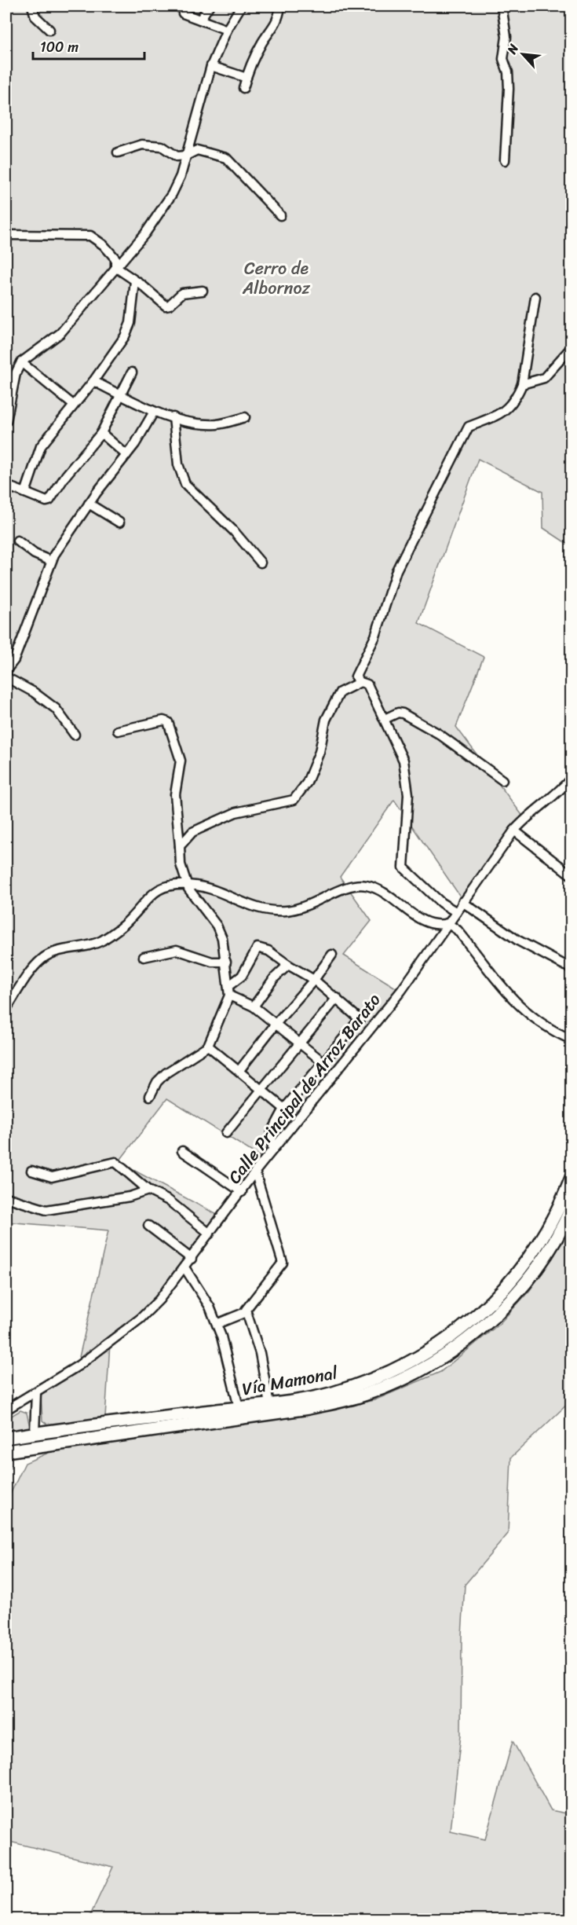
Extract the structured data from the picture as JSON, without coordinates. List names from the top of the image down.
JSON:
{
  "streets": {
    "main road": ["Vía Mamonal"],
    "street": ["Calle Principal de Arroz Barato"]
  },
  "parks": ["Cerro de Albornoz"],
  "scale_bar": "100 m",
  "north": "top left"
}
